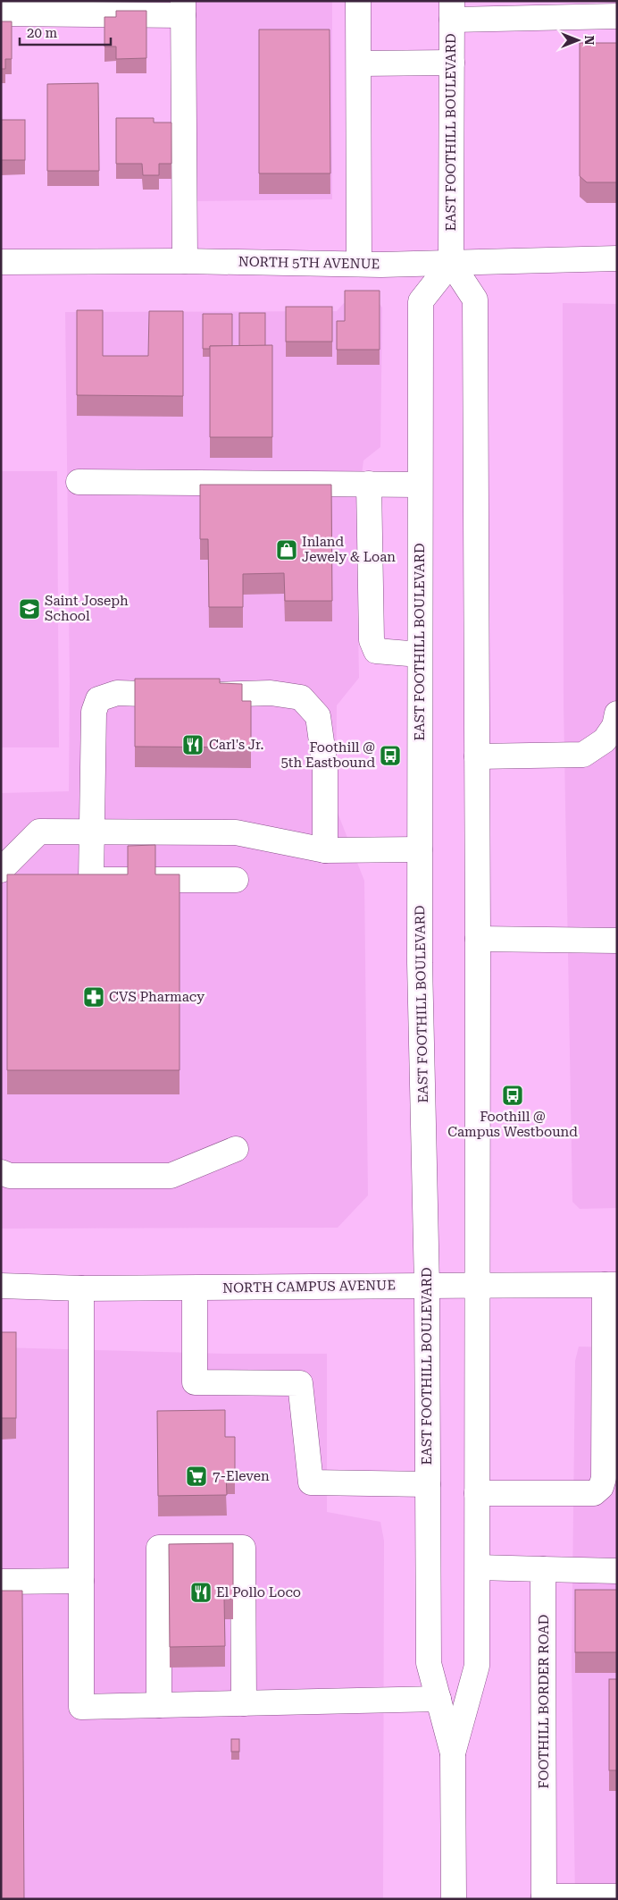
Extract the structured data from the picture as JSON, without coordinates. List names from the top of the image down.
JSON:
{
  "streets": {
    "main road": [
      "EAST FOOTHILL BOULEVARD",
      "NORTH 5TH AVENUE",
      "NORTH CAMPUS AVENUE",
      "FOOTHILL BORDER ROAD"
    ]
  },
  "crossings": [
    ["EAST FOOTHILL BOULEVARD", "NORTH 5TH AVENUE"],
    ["EAST FOOTHILL BOULEVARD", "NORTH CAMPUS AVENUE"]
  ],
  "places": {
    "shop": ["Inland Jewely & Loan"],
    "school or university": ["Saint Joseph School"],
    "restaurant": ["Carl's Jr.", "El Pollo Loco"],
    "bus stop": ["Foothill @ 5th Eastbound", "Foothill @ Campus Westbound"],
    "pharmacy": ["CVS Pharmacy"],
    "supermarket": ["7-Eleven"]
  },
  "scale_bar": "20 m",
  "north": "right"
}
